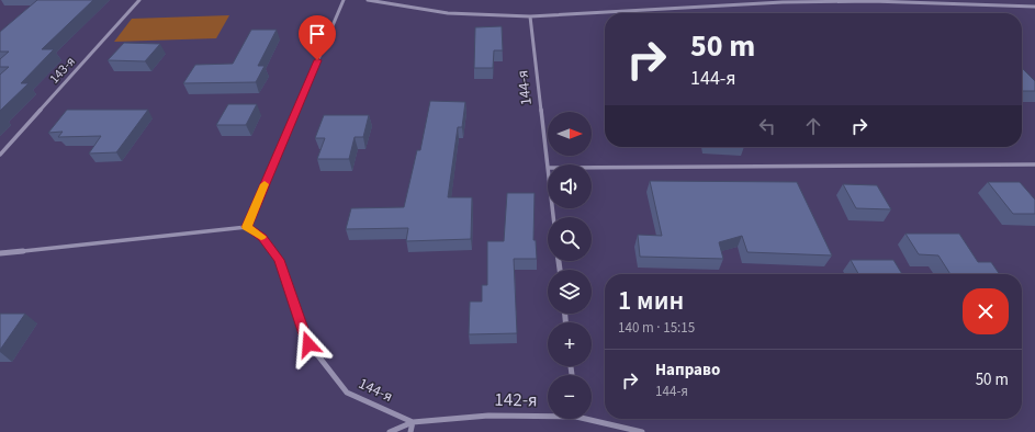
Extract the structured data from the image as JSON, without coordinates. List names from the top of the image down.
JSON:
{
  "streets": {
    "street": ["143-я", "144-я", "142-я"]
  },
  "crossings": [
    ["144-я", "142-я"]
  ],
  "north": "right",
  "page": {
    "turn": ["50 m", "144-я"],
    "map_buttons": ["+", "−"],
    "heading": ["1 мин", "140 m · 15:15"],
    "list": [
      {
        "name": "Направо",
        "note": "144-я",
        "value": "50 m"
      }
    ]
  }
}
